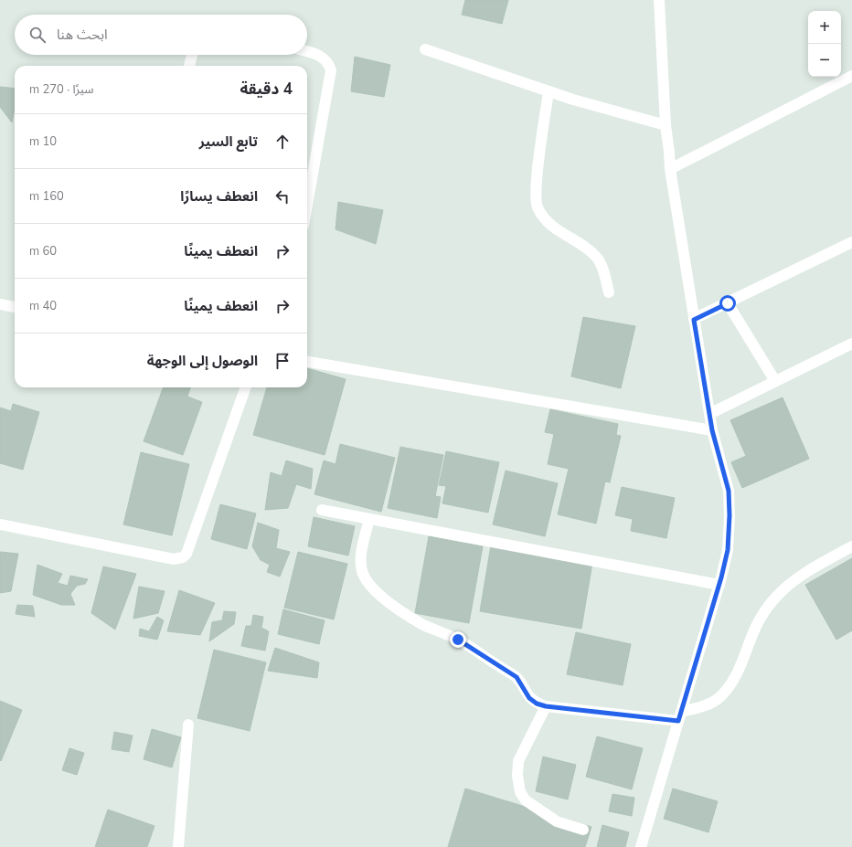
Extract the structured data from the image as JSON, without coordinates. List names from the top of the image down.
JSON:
{
  "page": {
    "map_buttons": ["+", "−"],
    "search": "ابحث هنا",
    "heading": ["4 دقيقة", "سيرًا · 270 m"],
    "list": [
      ["تابع السير", "10 m"],
      ["انعطف يسارًا", "160 m"],
      ["انعطف يمينًا", "60 m"],
      ["انعطف يمينًا", "40 m"],
      "الوصول إلى الوجهة"
    ]
  }
}
